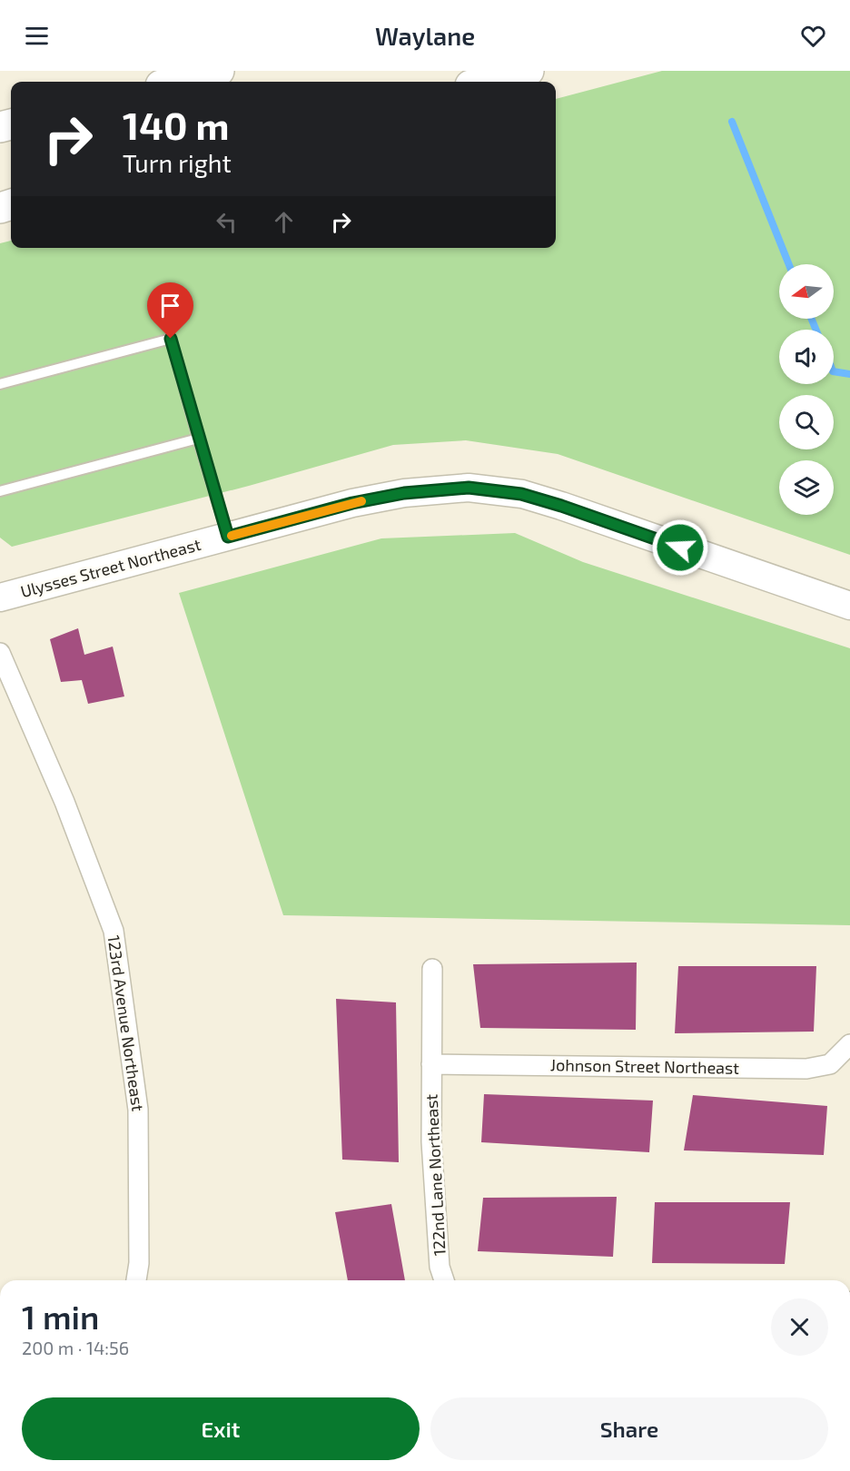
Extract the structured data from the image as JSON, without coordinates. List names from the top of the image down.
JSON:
{
  "streets": {
    "street": [
      "Ulysses Street Northeast",
      "123rd Avenue Northeast",
      "Johnson Street Northeast",
      "122nd Lane Northeast"
    ]
  },
  "crossings": [
    ["Johnson Street Northeast", "122nd Lane Northeast"]
  ],
  "north": "left",
  "page": {
    "header": "Waylane",
    "turn": ["140 m", "Turn right"],
    "heading": ["1 min", "200 m · 14:56"],
    "buttons": ["Exit", "Share"]
  }
}
